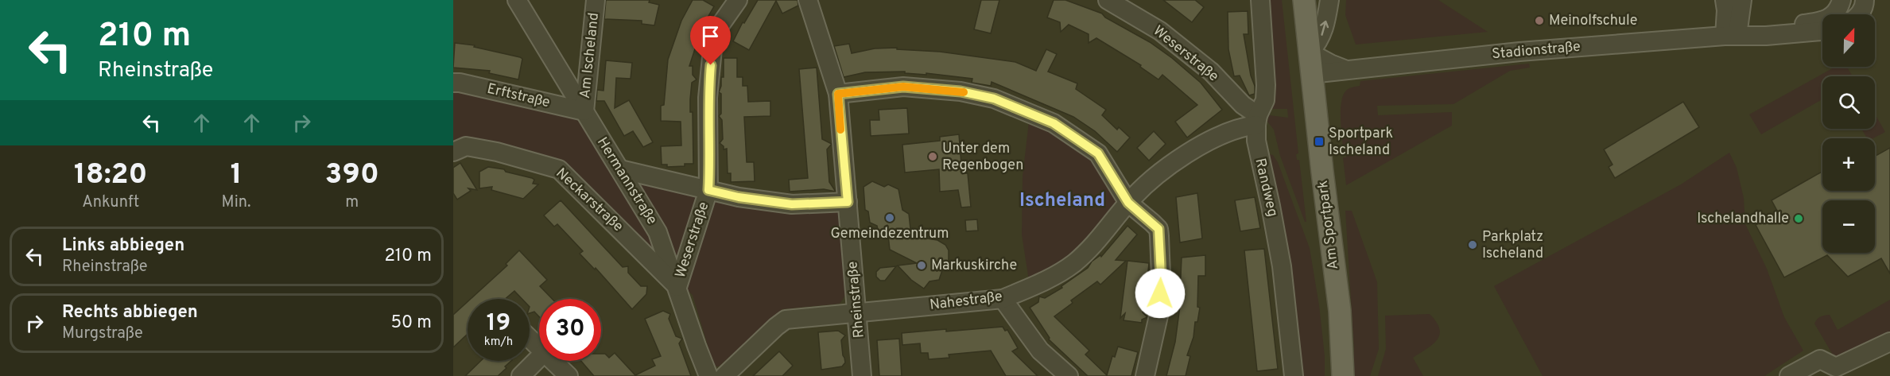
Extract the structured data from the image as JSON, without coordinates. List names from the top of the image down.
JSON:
{
  "streets": {
    "main road": ["Am Sportpark"],
    "street": [
      "Stadionstraße",
      "Weserstraße",
      "Am Ischeland",
      "Erftstraße",
      "Hermannstraße",
      "Randweg",
      "Neckarstraße",
      "Rheinstraße",
      "Nahestraße"
    ]
  },
  "crossings": [
    ["Stadionstraße", "Am Sportpark"],
    ["Weserstraße", "Hermannstraße"],
    ["Weserstraße", "Randweg"],
    ["Weserstraße", "Neckarstraße"],
    ["Weserstraße", "Nahestraße"],
    ["Am Ischeland", "Erftstraße"],
    ["Am Ischeland", "Hermannstraße"],
    ["Erftstraße", "Hermannstraße"],
    ["Hermannstraße", "Neckarstraße"],
    ["Randweg", "Nahestraße"],
    ["Rheinstraße", "Nahestraße"]
  ],
  "districts": ["Ischeland"],
  "places": {
    "other": [
      "Meinolfschule",
      "Unter dem Regenbogen",
      "Gemeindezentrum",
      "Ischelandhalle",
      "Parkplatz Ischeland",
      "Markuskirche"
    ],
    "transit": ["Sportpark Ischeland"]
  },
  "north": "top",
  "page": {
    "turn": ["210 m", "Rheinstraße"],
    "map_buttons": ["+", "−"],
    "eta": [
      "18:20",
      "Ankunft",
      "1",
      "Min.",
      "390",
      "m"
    ],
    "list": [
      {
        "name": "Links abbiegen",
        "note": "Rheinstraße",
        "value": "210 m"
      },
      {
        "name": "Rechts abbiegen",
        "note": "Murgstraße",
        "value": "50 m"
      }
    ],
    "speed": "19 km/h",
    "limit": "30"
  }
}
